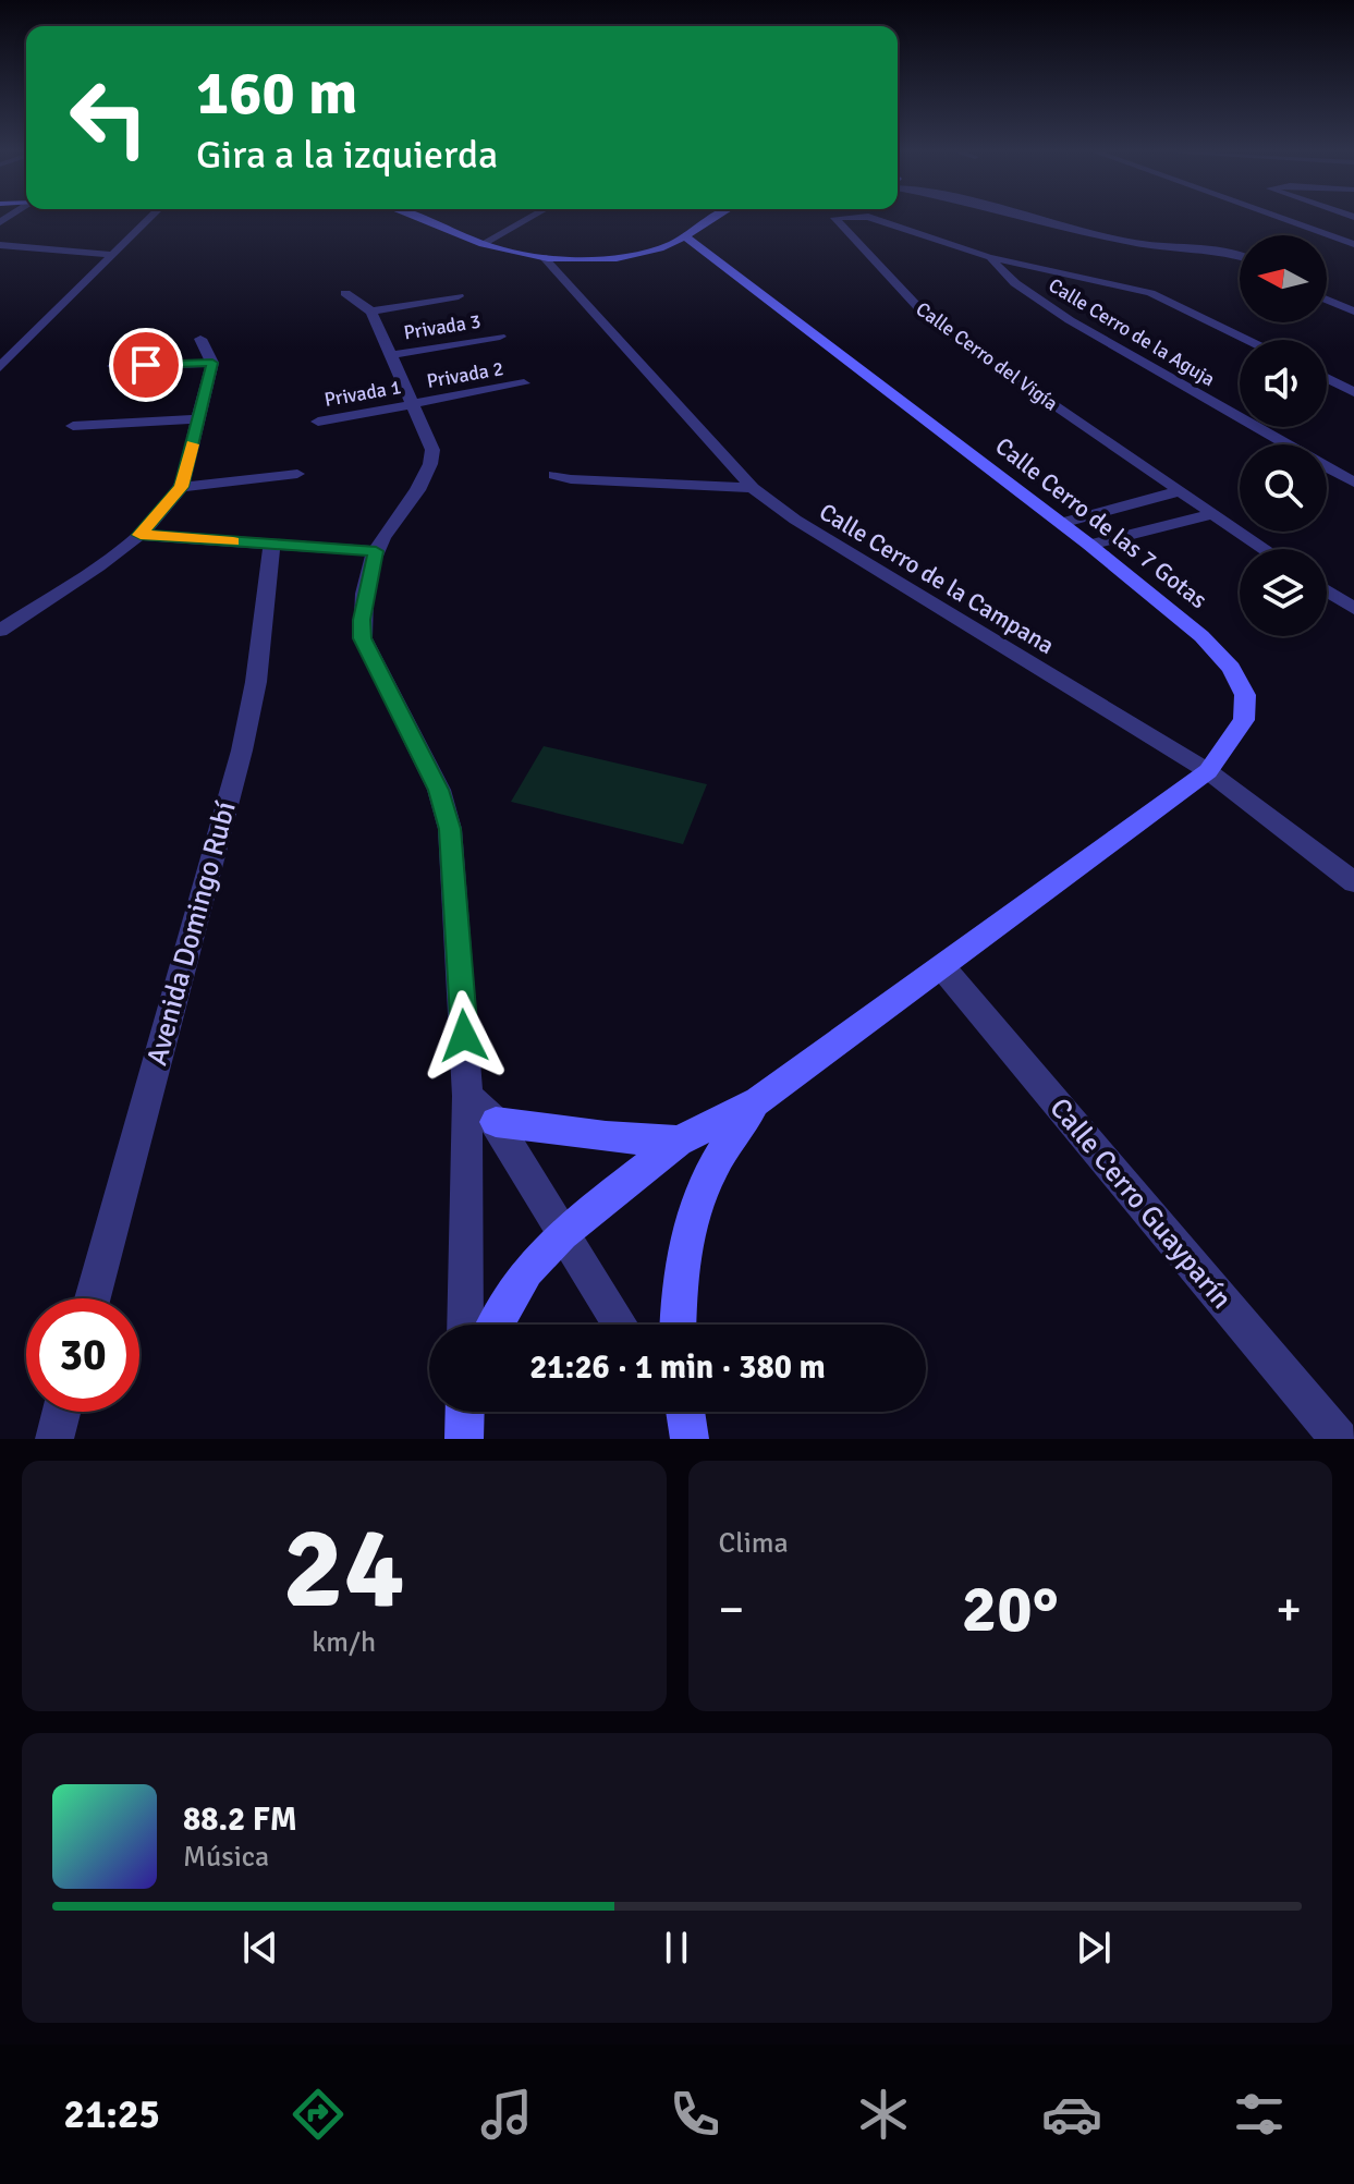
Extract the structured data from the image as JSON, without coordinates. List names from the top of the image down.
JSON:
{
  "streets": {
    "street": [
      "Privada 3",
      "Calle Cerro de la Aguja",
      "Calle Cerro del Vigía",
      "Privada 2",
      "Privada 1",
      "Calle Cerro de las 7 Gotas",
      "Calle Cerro de la Campana",
      "Avenida Domingo Rubí",
      "Calle Cerro Guayparín"
    ]
  },
  "crossings": [
    ["Privada 2", "Privada 1"],
    ["Calle Cerro de las 7 Gotas", "Calle Cerro de la Campana"],
    ["Calle Cerro de las 7 Gotas", "Calle Cerro Guayparín"]
  ],
  "north": "left",
  "page": {
    "turn": ["160 m", "Gira a la izquierda"],
    "limit": "30",
    "trip": "21:26 · 1 min · 380 m",
    "tile": [
      ["24", "km/h"],
      "Clima"
    ],
    "heat": ["−", "20°", "+"],
    "song": ["88.2 FM", "Música"],
    "tabs": "21:25"
  }
}
